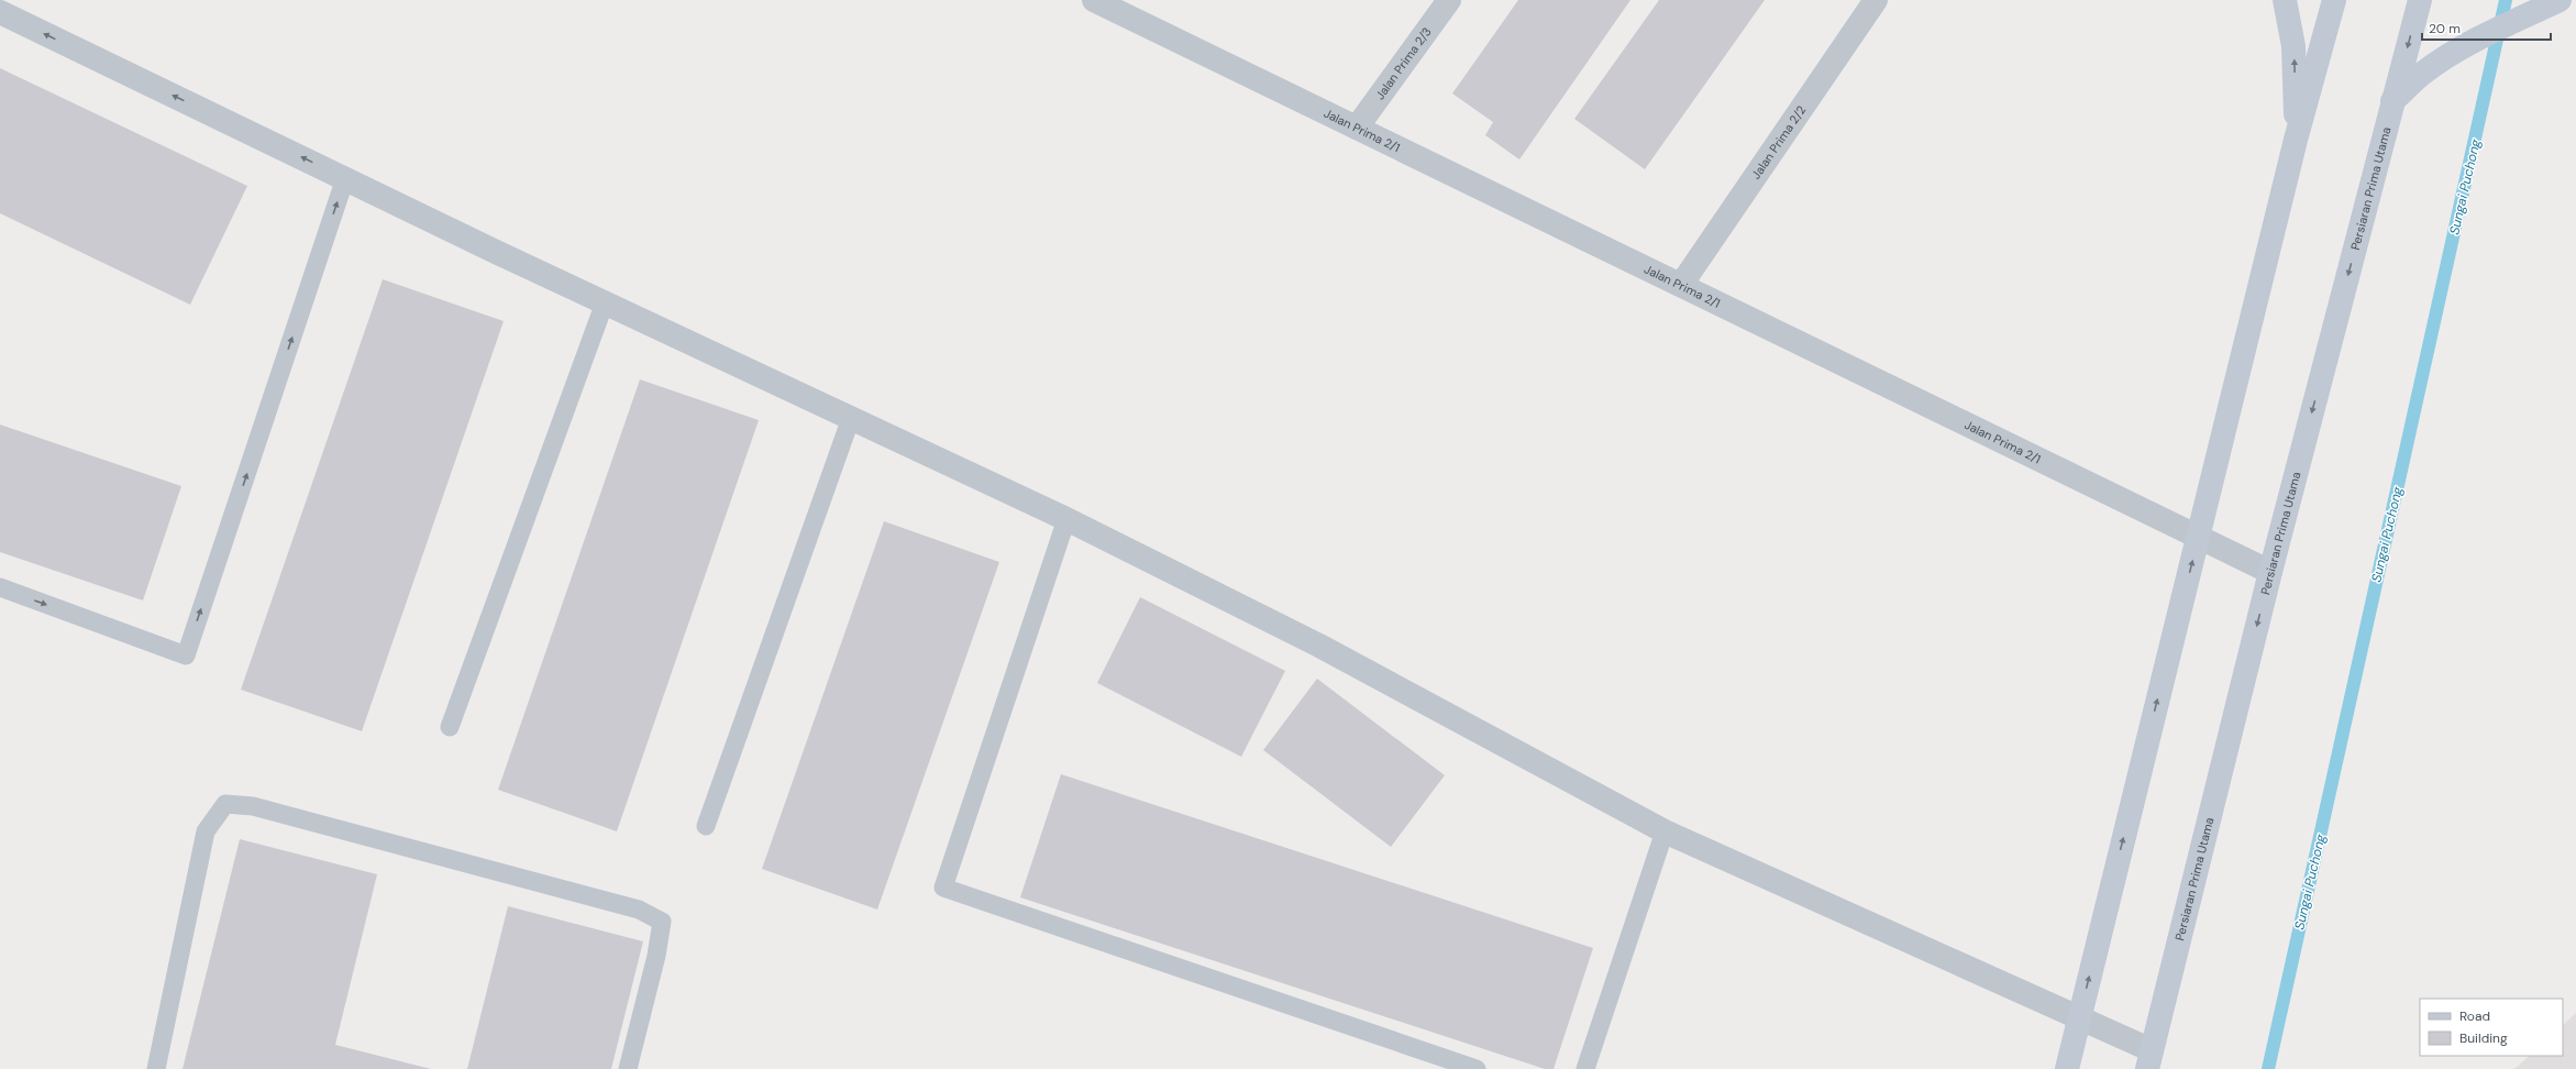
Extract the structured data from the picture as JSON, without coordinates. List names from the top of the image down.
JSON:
{
  "streets": {
    "main road": ["Persiaran Prima Utama"],
    "street": ["Jalan Prima 2/3", "Jalan Prima 2/1", "Jalan Prima 2/2"]
  },
  "crossings": [
    ["Jalan Prima 2/3", "Jalan Prima 2/1"],
    ["Jalan Prima 2/1", "Jalan Prima 2/2"],
    ["Jalan Prima 2/1", "Persiaran Prima Utama"]
  ],
  "water": ["Sungai Puchong"],
  "legend": ["Road", "Building"],
  "scale_bar": "20 m"
}
